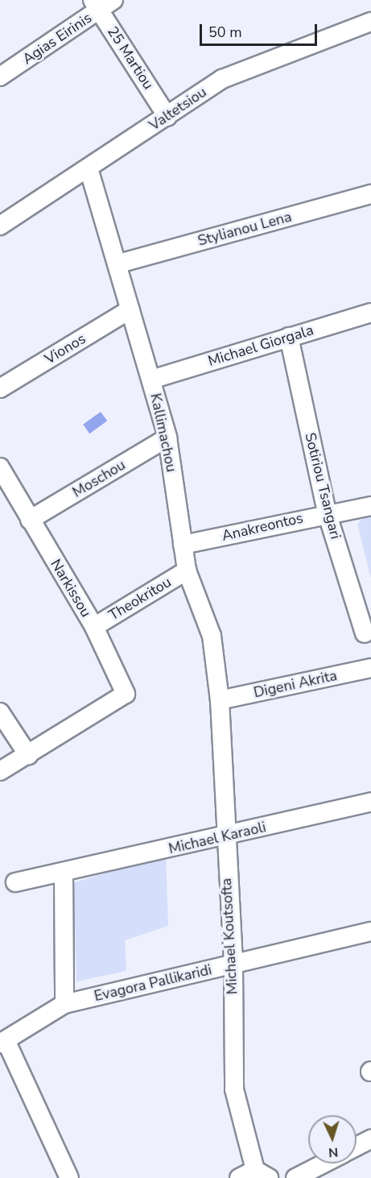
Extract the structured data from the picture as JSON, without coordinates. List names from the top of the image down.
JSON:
{
  "streets": {
    "street": [
      "Agias Eirinis",
      "25 Martiou",
      "Valtetsiou",
      "Stylianou Lena",
      "Michael Giorgala",
      "Vionos",
      "Kallimachou",
      "Moschou",
      "Sotiriou Tsangari",
      "Anakreontos",
      "Narkissou",
      "Theokritou",
      "Digeni Akrita",
      "Michael Karaoli",
      "Michael Koutsofta",
      "Evagora Pallikaridi"
    ]
  },
  "crossings": [
    ["Agias Eirinis", "25 Martiou"],
    ["25 Martiou", "Valtetsiou"],
    ["Valtetsiou", "Kallimachou"],
    ["Stylianou Lena", "Kallimachou"],
    ["Michael Giorgala", "Kallimachou"],
    ["Michael Giorgala", "Sotiriou Tsangari"],
    ["Vionos", "Kallimachou"],
    ["Kallimachou", "Moschou"],
    ["Kallimachou", "Anakreontos"],
    ["Kallimachou", "Theokritou"],
    ["Kallimachou", "Digeni Akrita"],
    ["Kallimachou", "Michael Koutsofta"],
    ["Moschou", "Narkissou"],
    ["Sotiriou Tsangari", "Anakreontos"],
    ["Narkissou", "Theokritou"],
    ["Digeni Akrita", "Michael Koutsofta"],
    ["Michael Karaoli", "Michael Koutsofta"],
    ["Michael Koutsofta", "Evagora Pallikaridi"]
  ],
  "scale_bar": "50 m",
  "north": "bottom"
}
